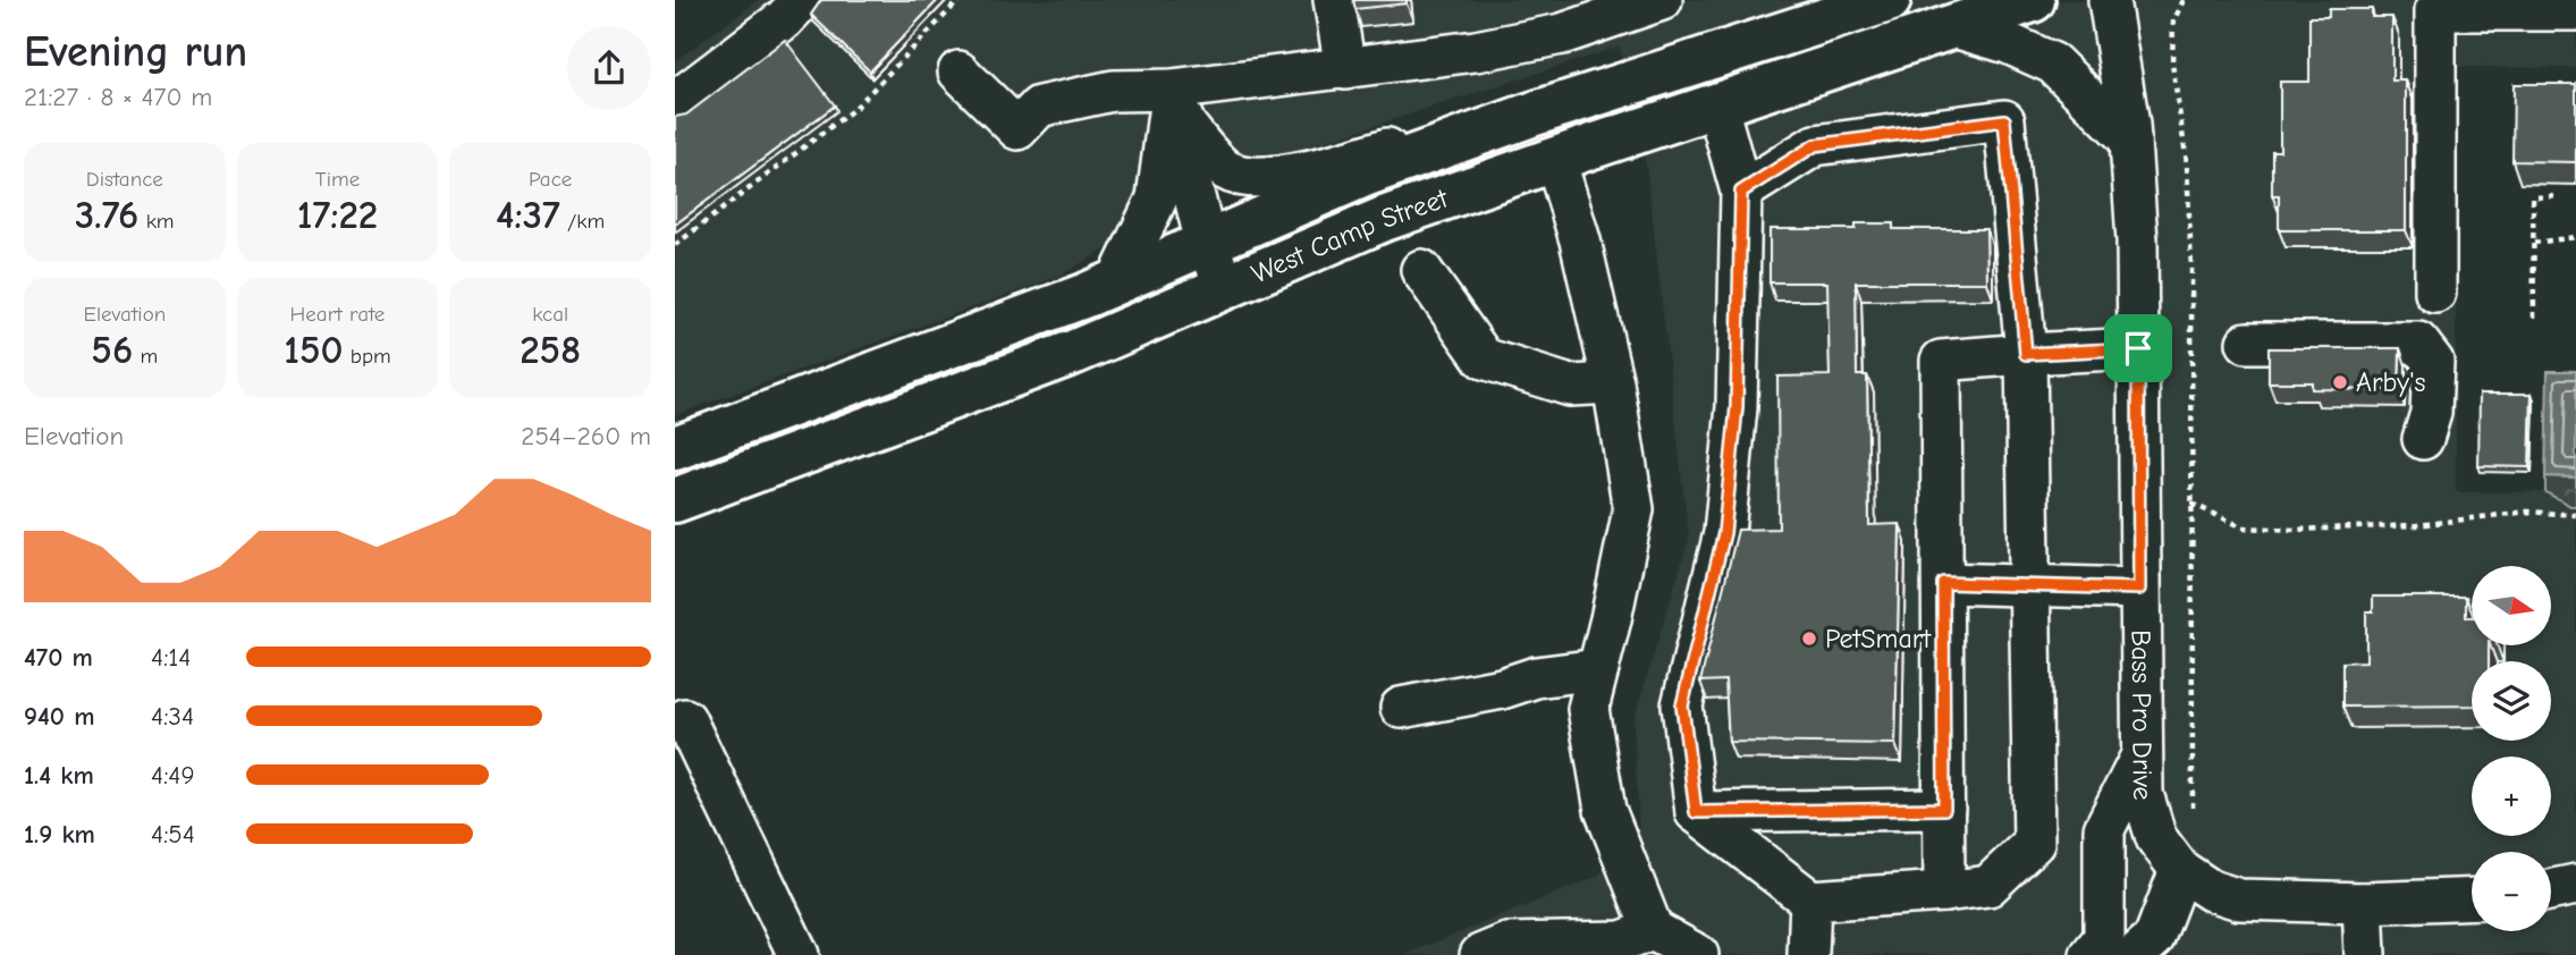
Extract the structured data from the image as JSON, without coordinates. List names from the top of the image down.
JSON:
{
  "streets": {
    "main road": ["West Camp Street"],
    "street": ["Bass Pro Drive"]
  },
  "places": ["Arby's", "PetSmart"],
  "north": "right",
  "page": {
    "heading": ["Evening run", "21:27 · 8 × 470 m"],
    "stats": [
      ["Distance", "3.76 km"],
      ["Time", "17:22"],
      ["Pace", "4:37 /km"],
      ["Elevation", "56 m"],
      ["Heart rate", "150 bpm"],
      ["kcal", "258"]
    ],
    "chart": ["Elevation", "254–260 m"],
    "map_buttons": ["+", "−"],
    "list": [
      {
        "name": "470 m",
        "note": "4:14"
      },
      {
        "name": "940 m",
        "note": "4:34"
      },
      {
        "name": "1.4 km",
        "note": "4:49"
      },
      {
        "name": "1.9 km",
        "note": "4:54"
      }
    ]
  }
}
